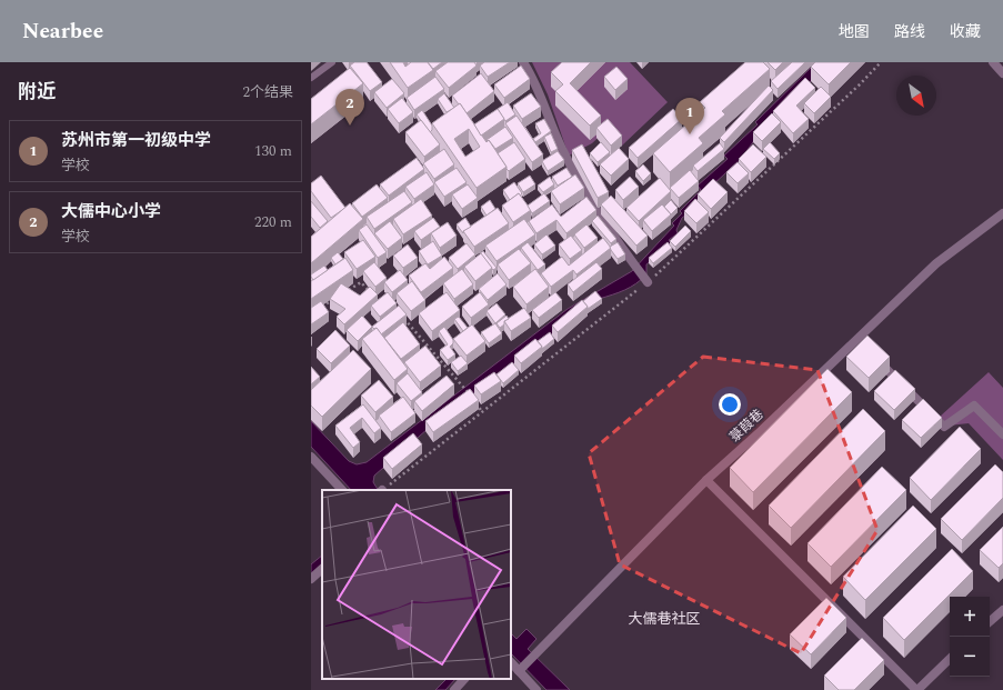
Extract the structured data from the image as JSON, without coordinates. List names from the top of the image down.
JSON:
{
  "streets": {
    "street": ["菉葭巷"]
  },
  "districts": ["大儒巷社区"],
  "north": "bottom right",
  "page": {
    "header": "Nearbee",
    "nav": ["地图", "路线", "收藏"],
    "heading": ["附近", "2个结果"],
    "pins": ["2", "1"],
    "list": [
      {
        "mark": "1",
        "name": "苏州市第一初级中学",
        "note": "学校",
        "value": "130 m"
      },
      {
        "mark": "2",
        "name": "大儒中心小学",
        "note": "学校",
        "value": "220 m"
      }
    ],
    "map_buttons": ["+", "−"]
  }
}
